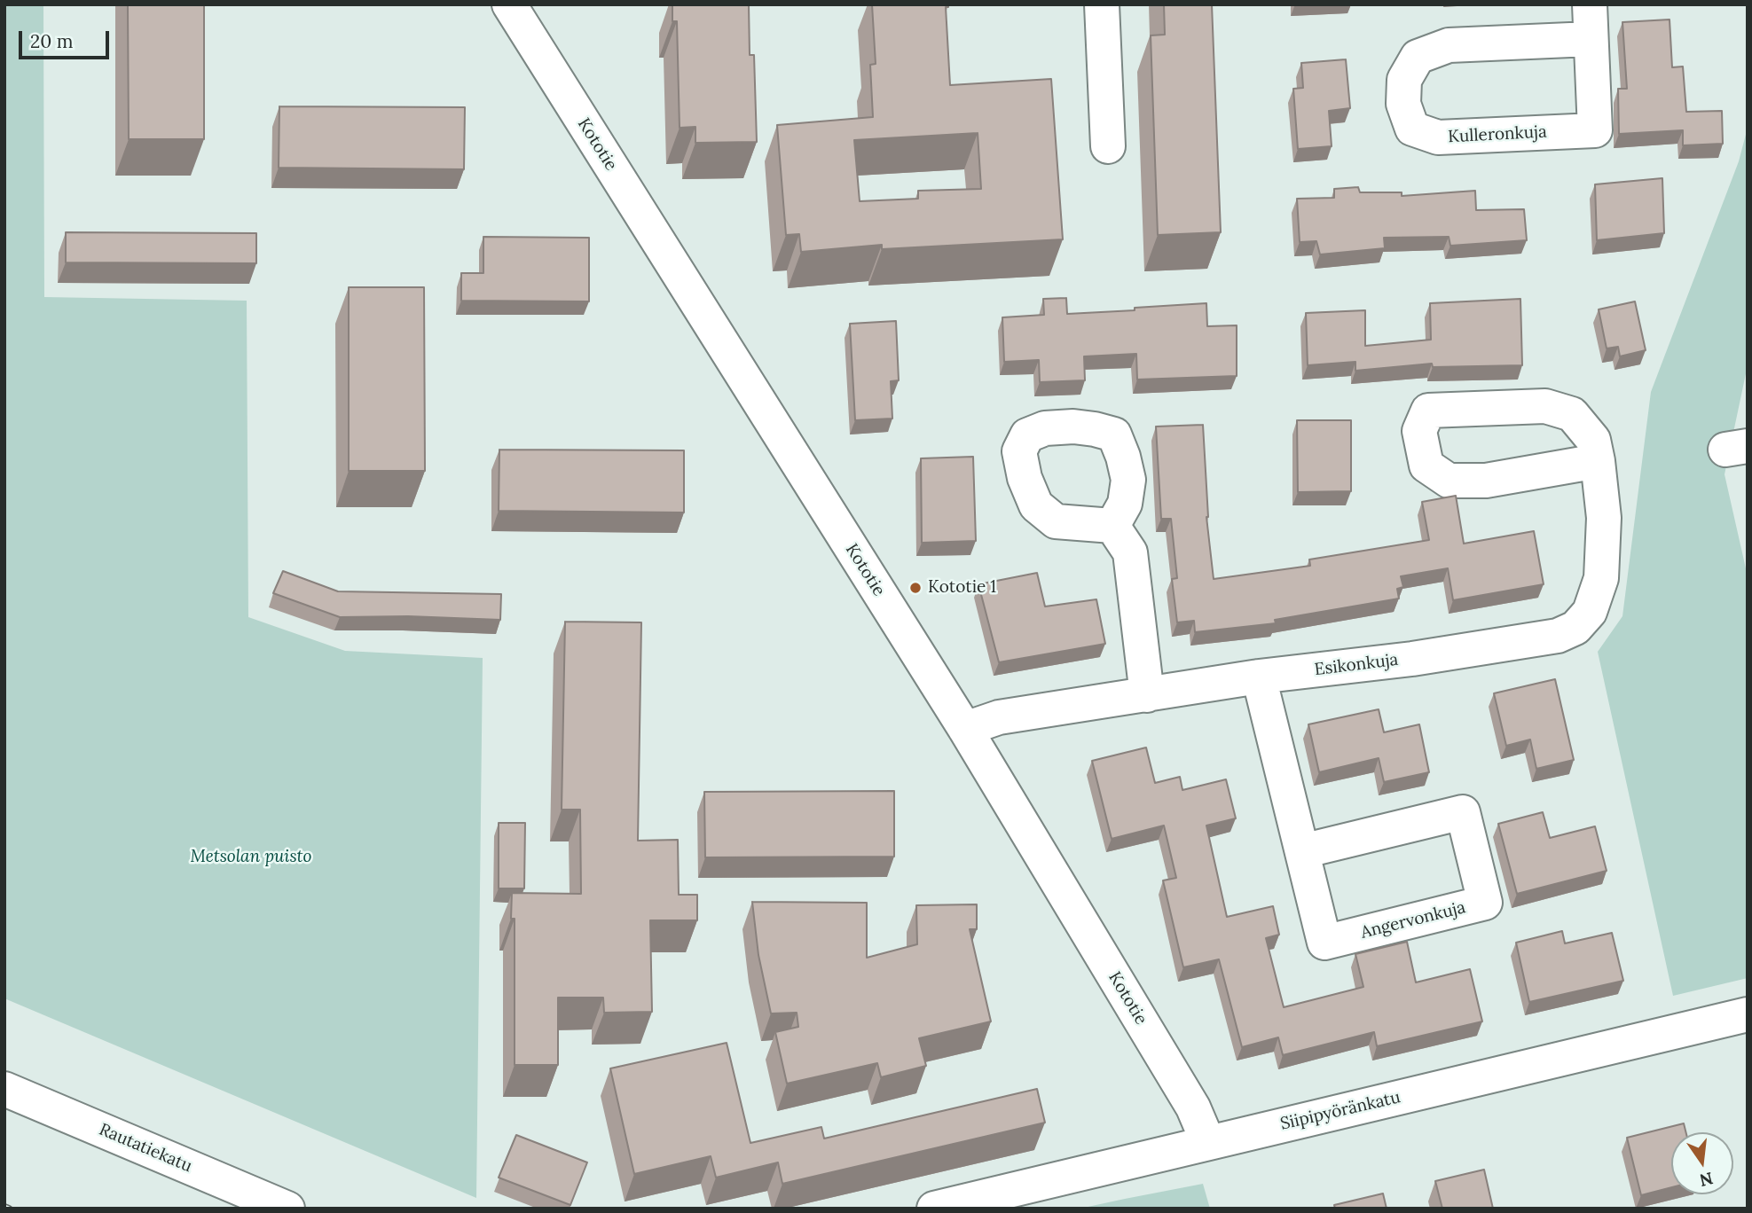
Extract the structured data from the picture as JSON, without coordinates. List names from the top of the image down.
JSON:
{
  "streets": {
    "street": [
      "Kulleronkuja",
      "Kototie",
      "Esikonkuja",
      "Angervonkuja",
      "Siipipyöränkatu",
      "Rautatiekatu"
    ]
  },
  "crossings": [
    ["Kototie", "Esikonkuja"],
    ["Kototie", "Siipipyöränkatu"],
    ["Esikonkuja", "Angervonkuja"]
  ],
  "parks": ["Metsolan puisto"],
  "places": ["Kototie 1"],
  "scale_bar": "20 m",
  "north": "bottom"
}
